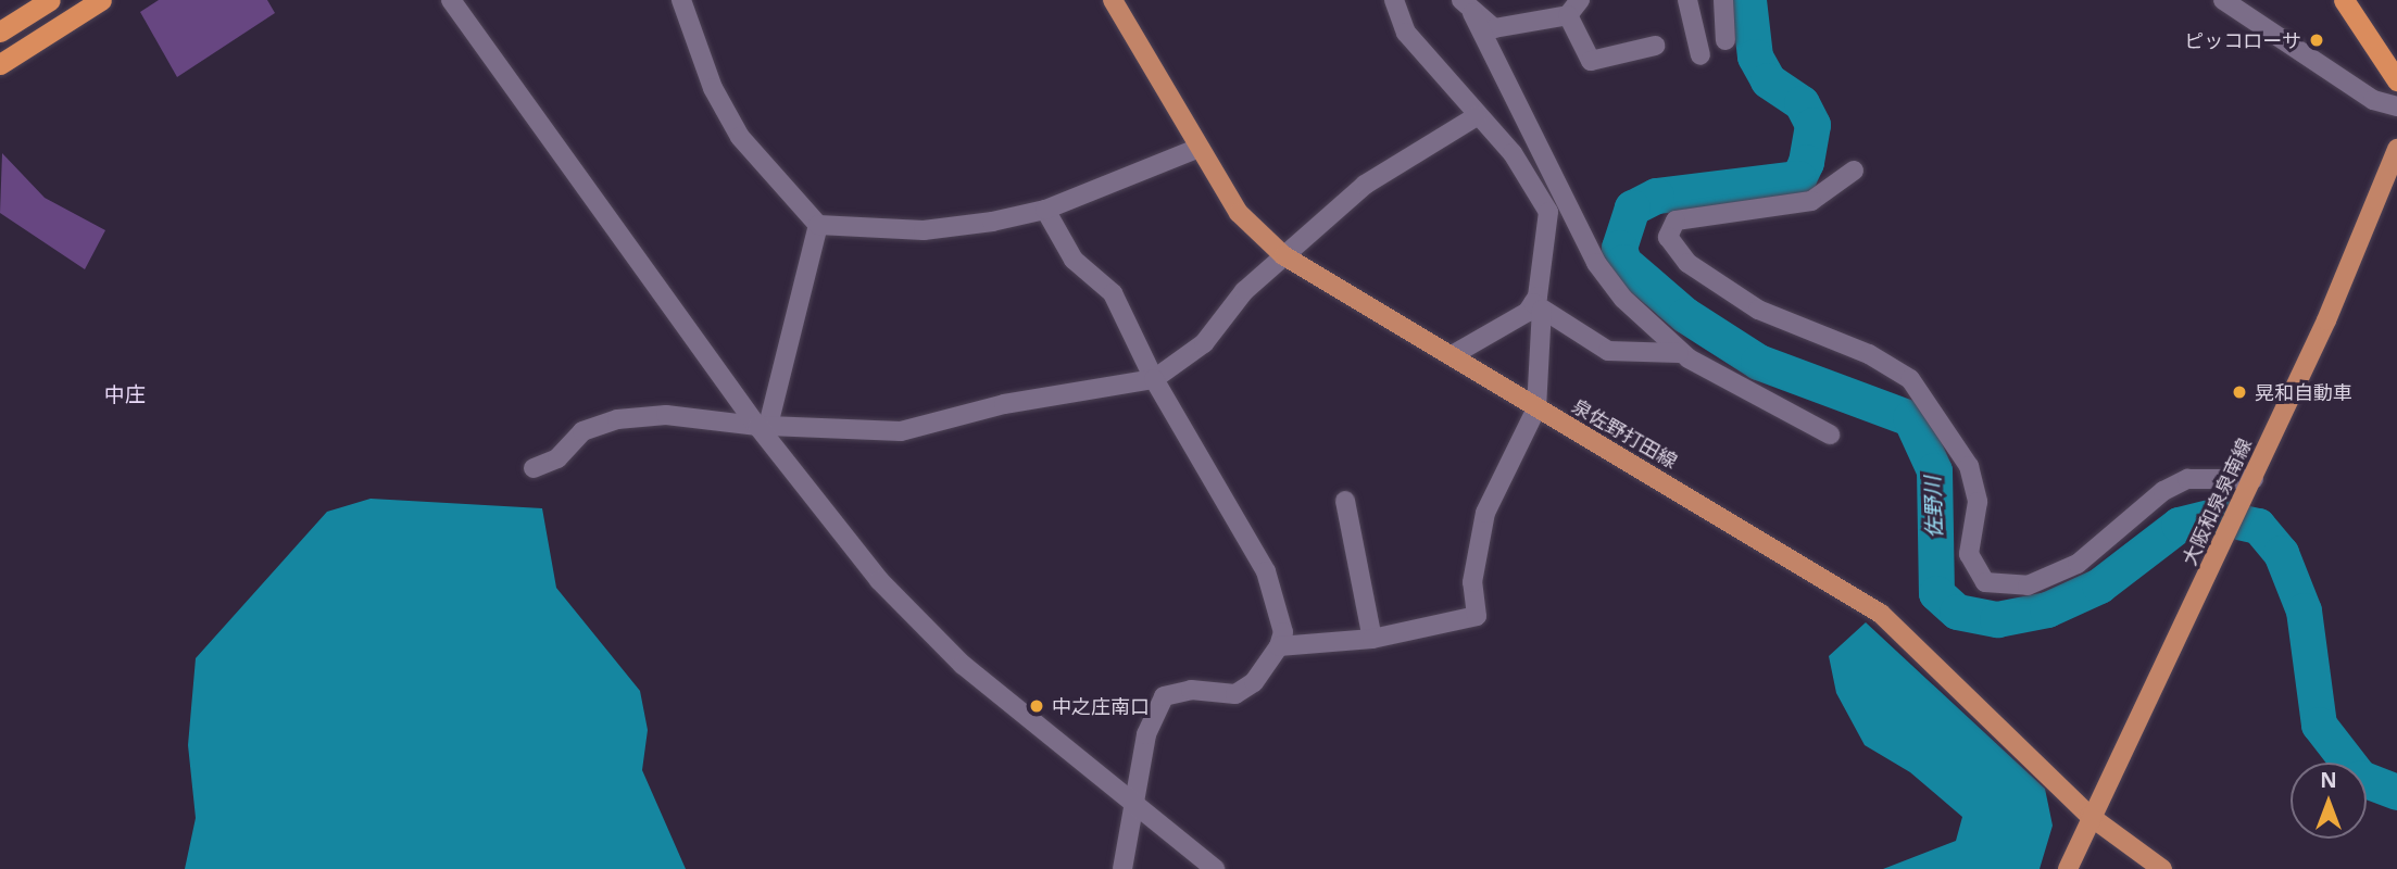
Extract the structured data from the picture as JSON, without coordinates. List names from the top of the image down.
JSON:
{
  "streets": {
    "main road": ["泉佐野打田線", "大阪和泉泉南線"]
  },
  "crossings": [
    ["泉佐野打田線", "大阪和泉泉南線"]
  ],
  "districts": ["中庄"],
  "water": ["佐野川"],
  "places": ["ピッコローサ", "晃和自動車", "中之庄南口"],
  "north": "top"
}
